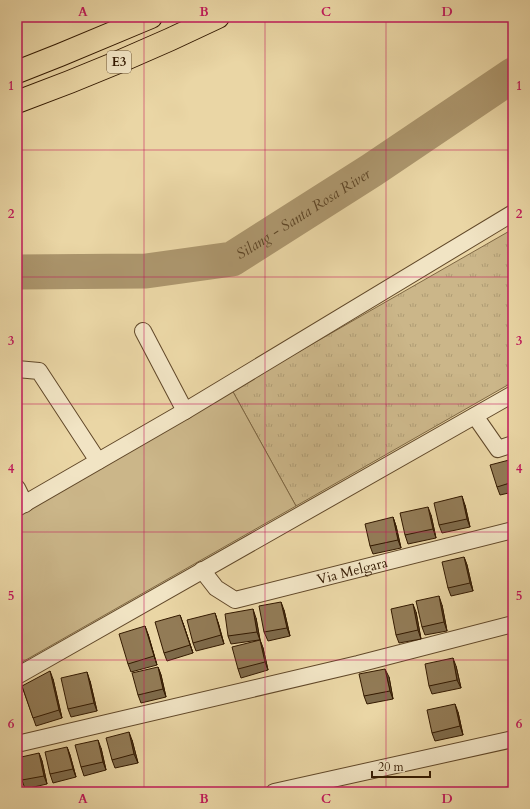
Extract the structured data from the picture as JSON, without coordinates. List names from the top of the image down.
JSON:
{
  "streets": {
    "highway": ["E3"],
    "street": ["Via Melgara"]
  },
  "water": ["Silang - Santa Rosa River"],
  "scale_bar": "20 m",
  "grid": {
    "columns": [
      "A",
      "B",
      "C",
      "D"
    ],
    "rows": [
      "1",
      "2",
      "3",
      "4",
      "5",
      "6"
    ]
  }
}
